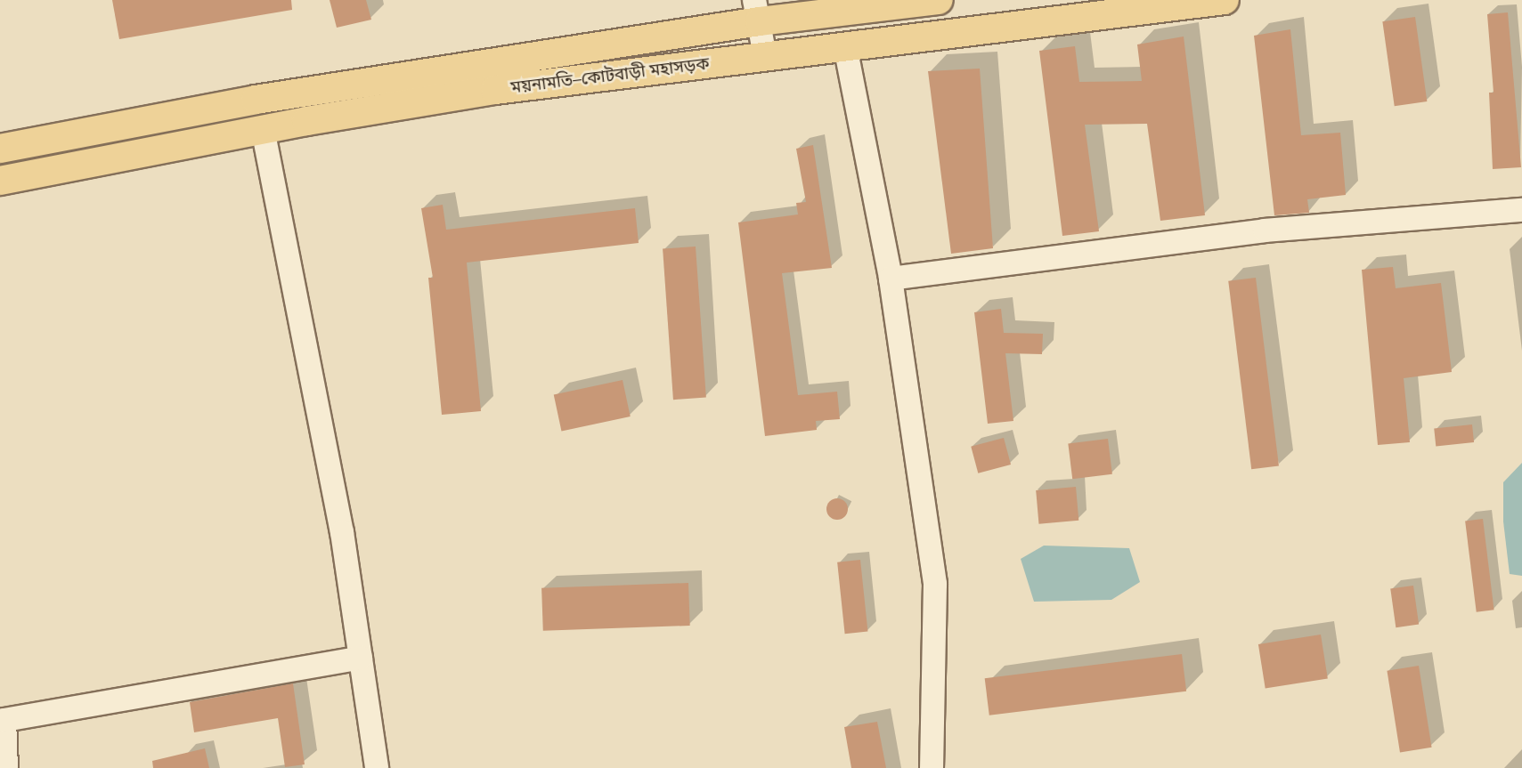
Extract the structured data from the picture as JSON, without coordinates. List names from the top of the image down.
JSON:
{
  "streets": {
    "main road": ["ময়নামতি–কোটবাড়ী মহাসড়ক"]
  }
}
